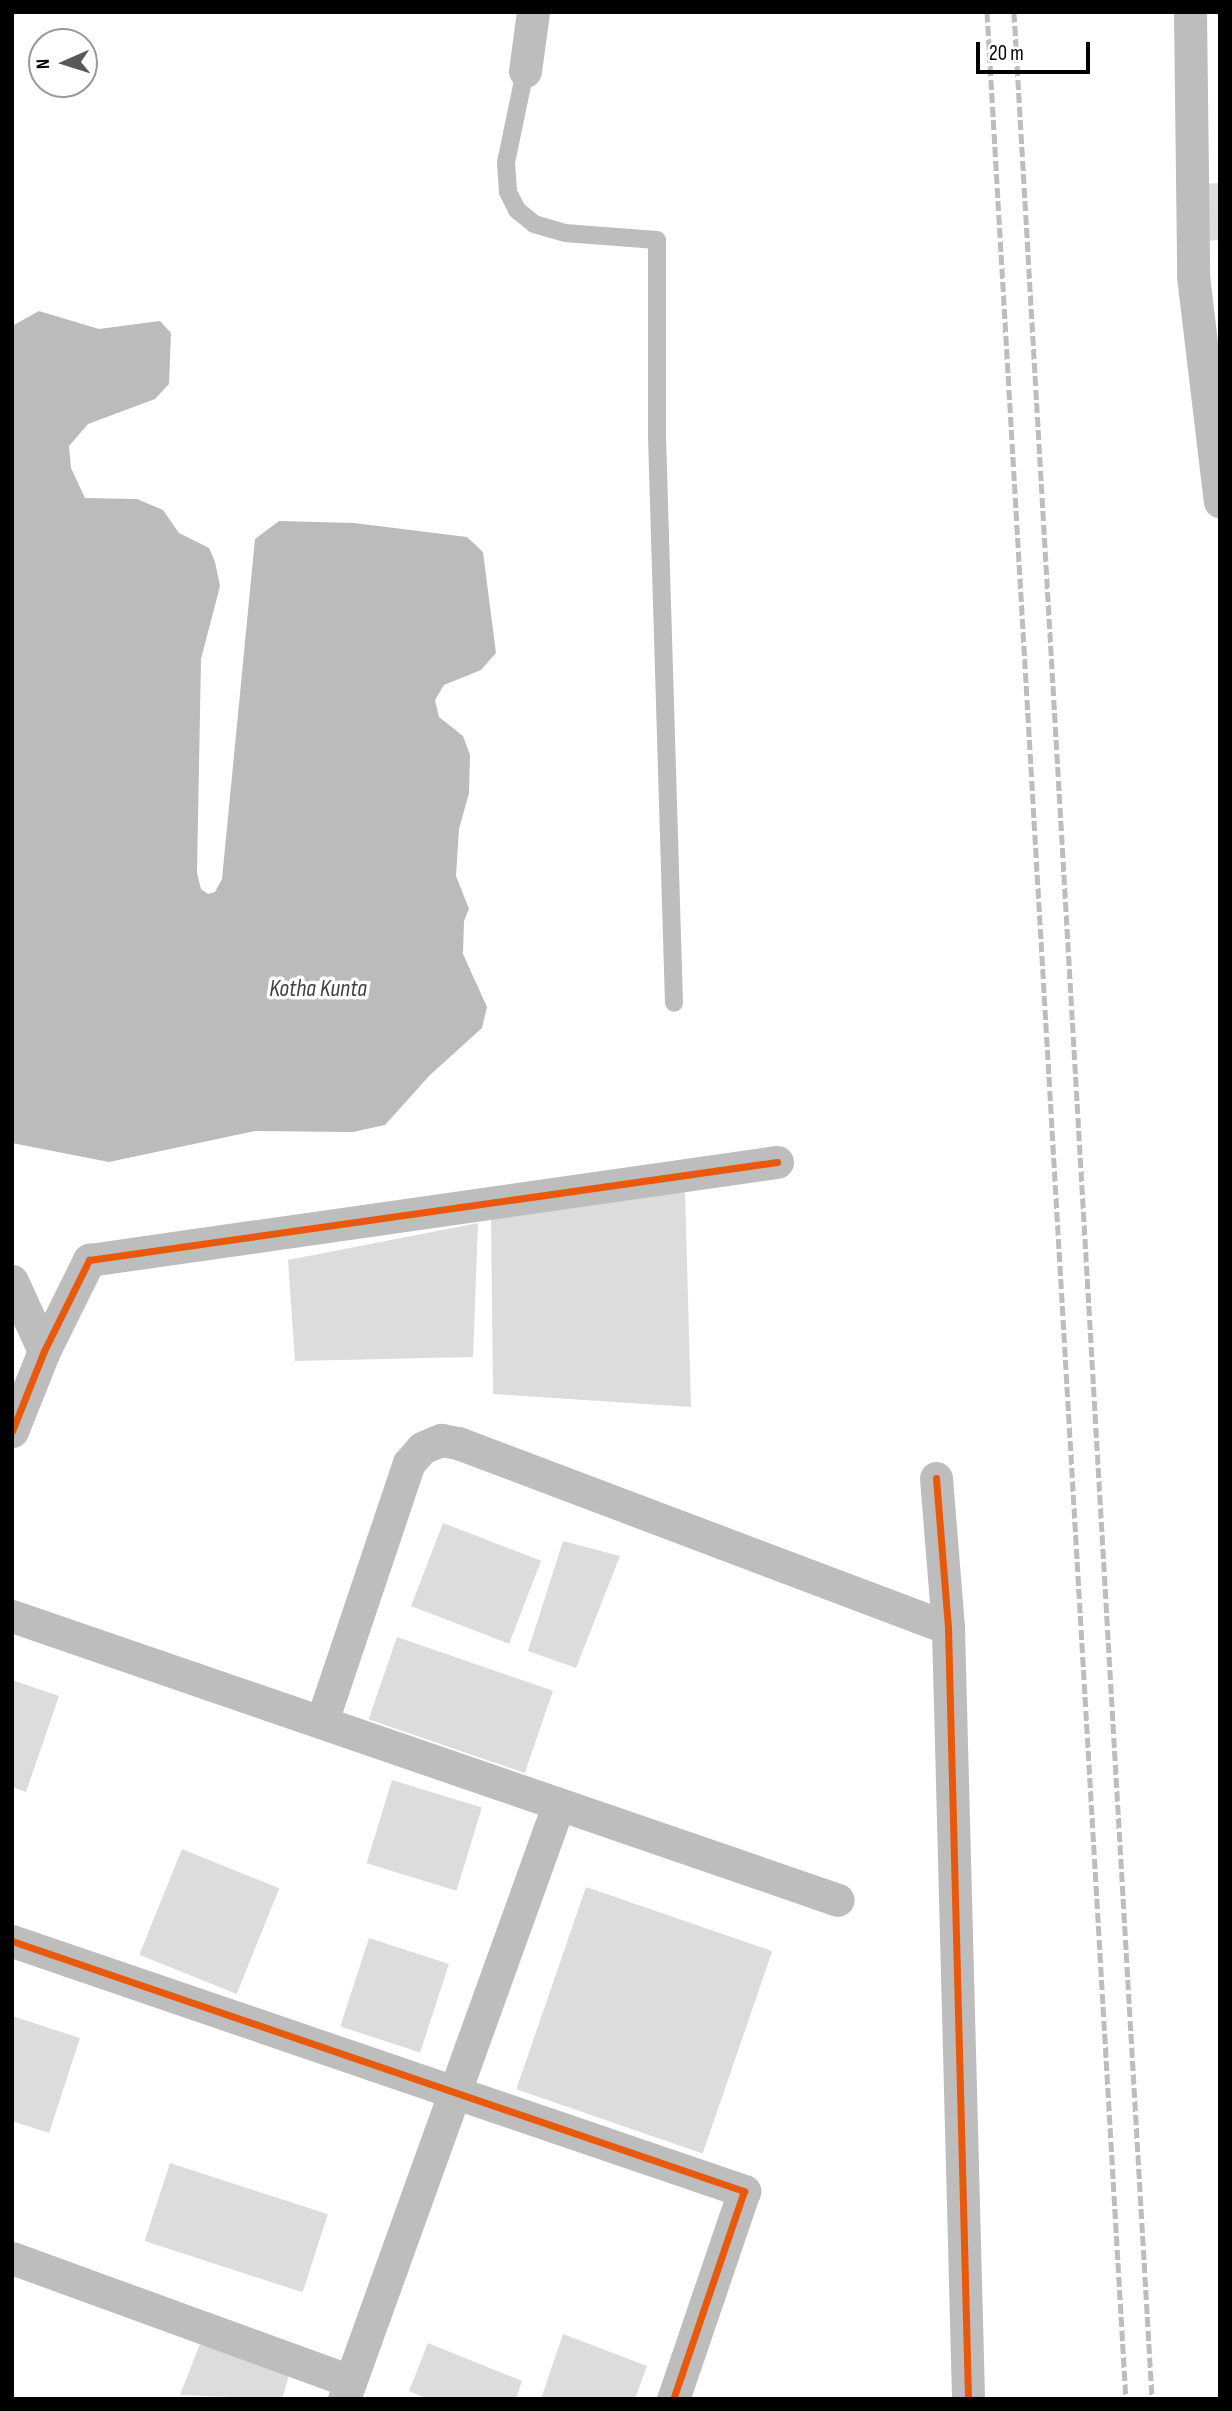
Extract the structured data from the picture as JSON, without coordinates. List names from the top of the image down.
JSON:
{
  "water": ["Kotha Kunta"],
  "scale_bar": "20 m",
  "north": "left"
}
